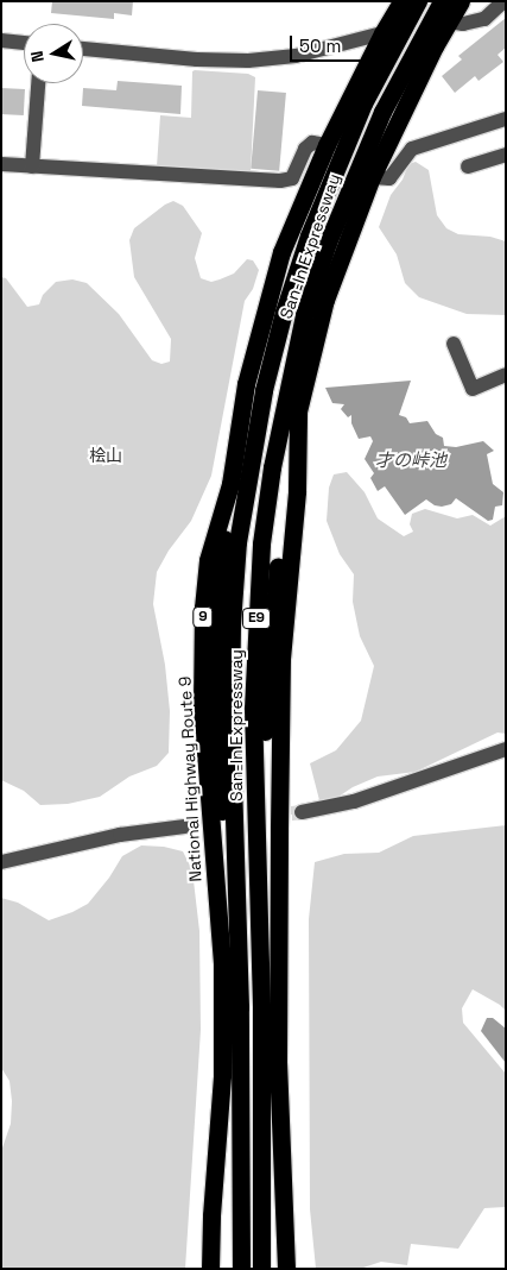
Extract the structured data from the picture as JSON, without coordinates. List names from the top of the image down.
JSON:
{
  "streets": {
    "highway": [
      "San-In Expressway",
      "9",
      "E9",
      "National Highway Route 9"
    ]
  },
  "water": ["才の峠池"],
  "parks": ["桧山"],
  "scale_bar": "50 m",
  "north": "left"
}
